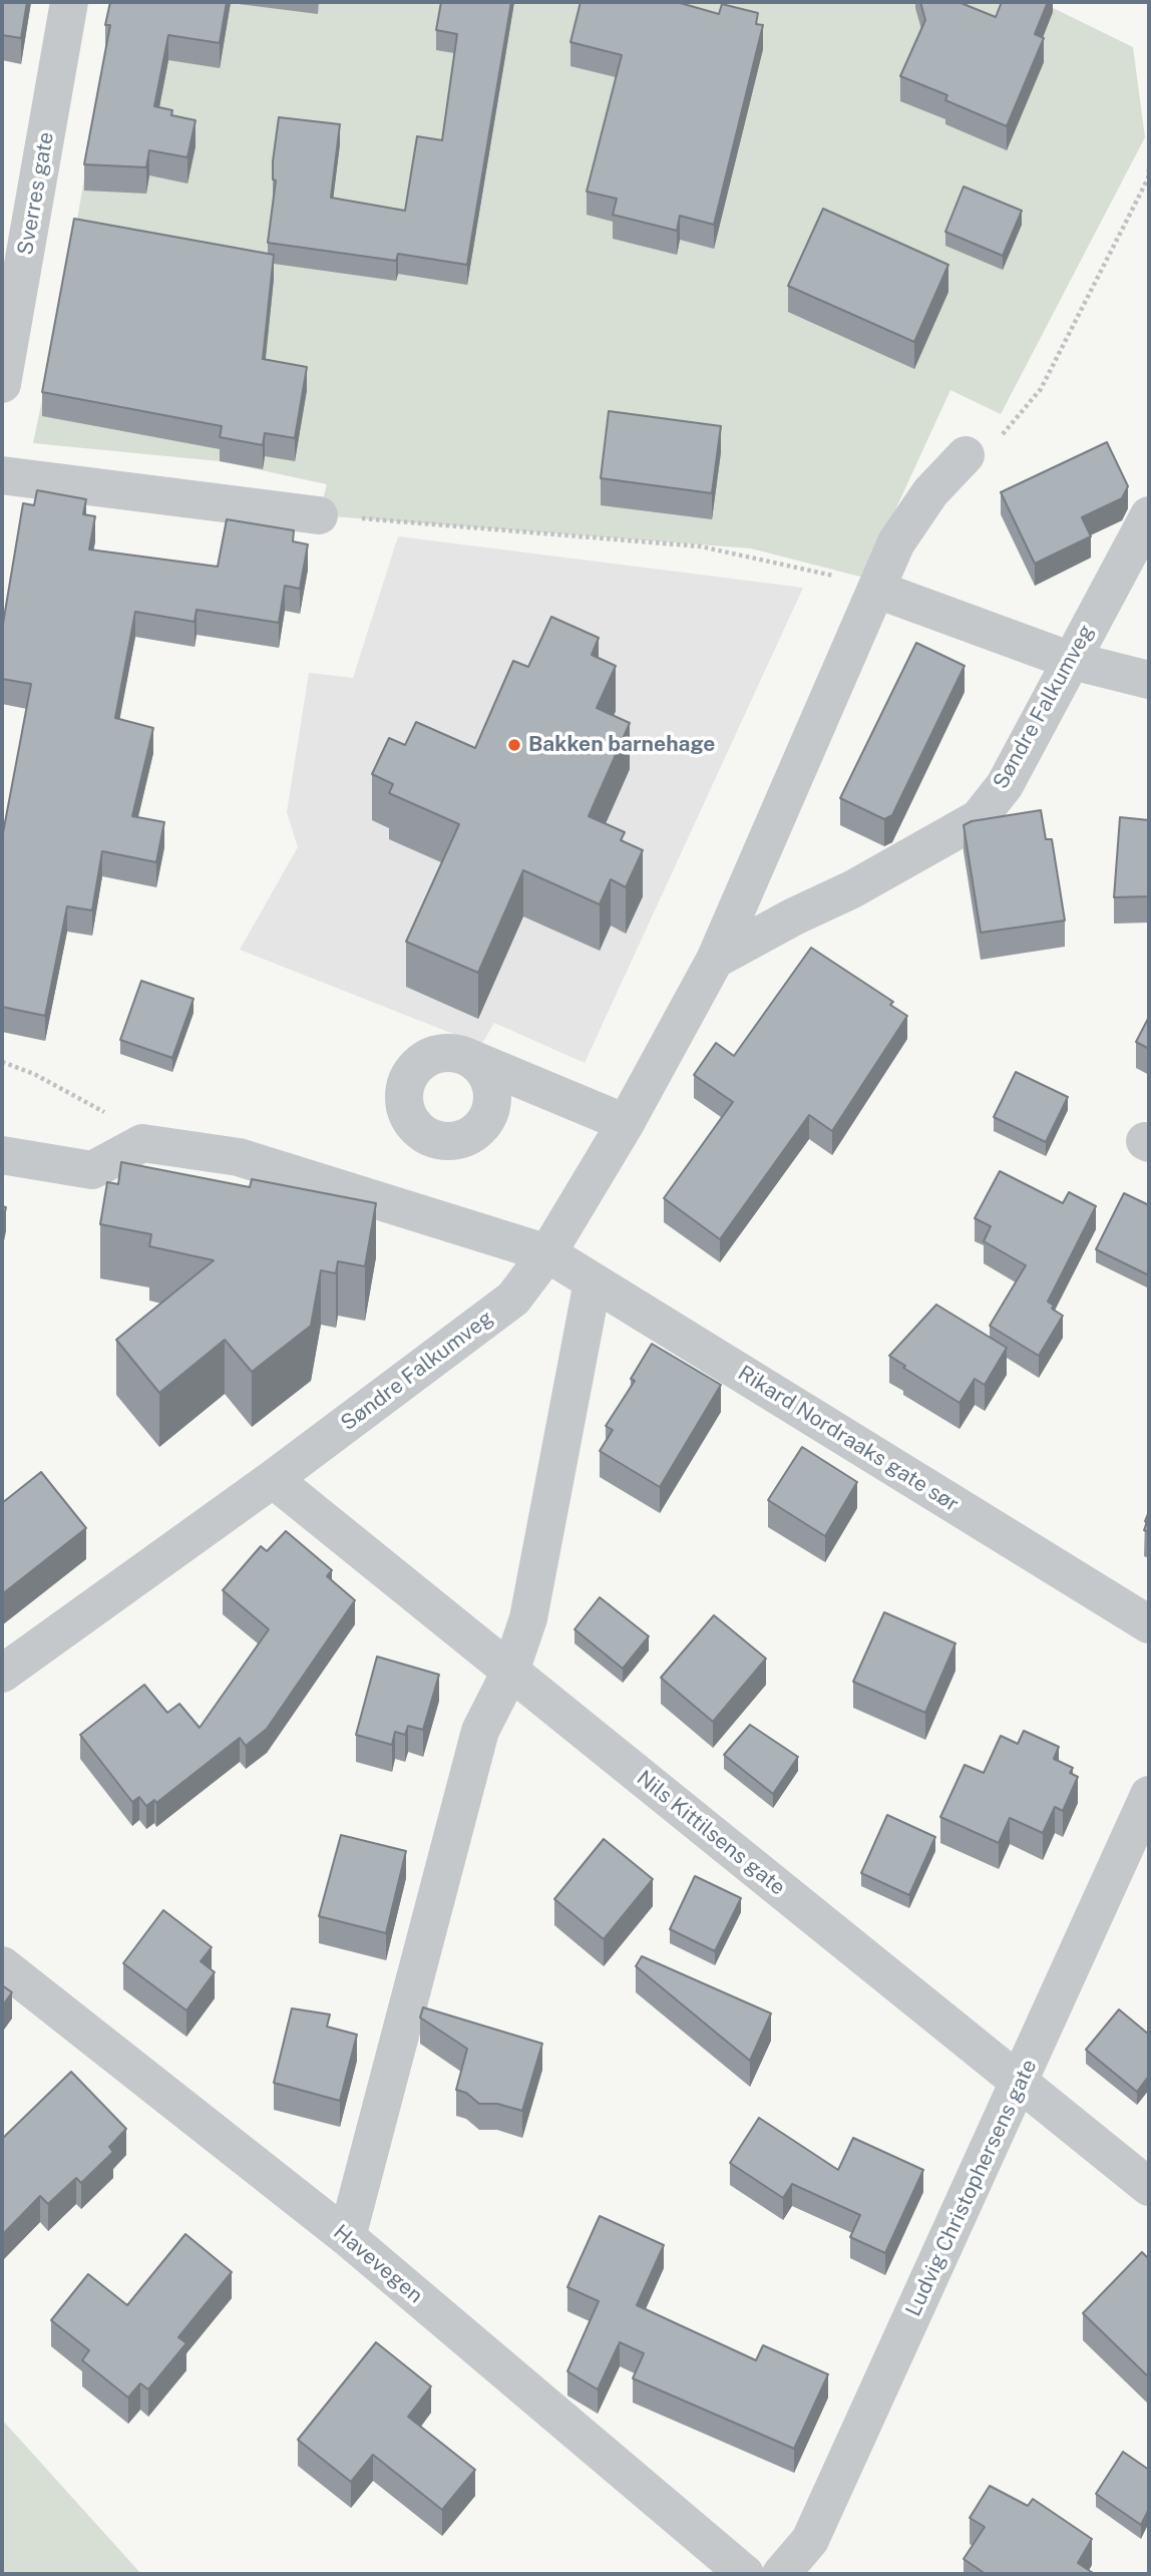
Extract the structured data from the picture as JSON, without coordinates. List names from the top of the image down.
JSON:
{
  "streets": {
    "street": [
      "Sverres gate",
      "Søndre Falkumveg",
      "Rikard Nordraaks gate sør",
      "Nils Kittilsens gate",
      "Ludvig Christophersens gate",
      "Havevegen"
    ]
  },
  "crossings": [
    ["Søndre Falkumveg", "Rikard Nordraaks gate sør"],
    ["Søndre Falkumveg", "Nils Kittilsens gate"],
    ["Nils Kittilsens gate", "Ludvig Christophersens gate"]
  ],
  "places": ["Bakken barnehage"]
}
